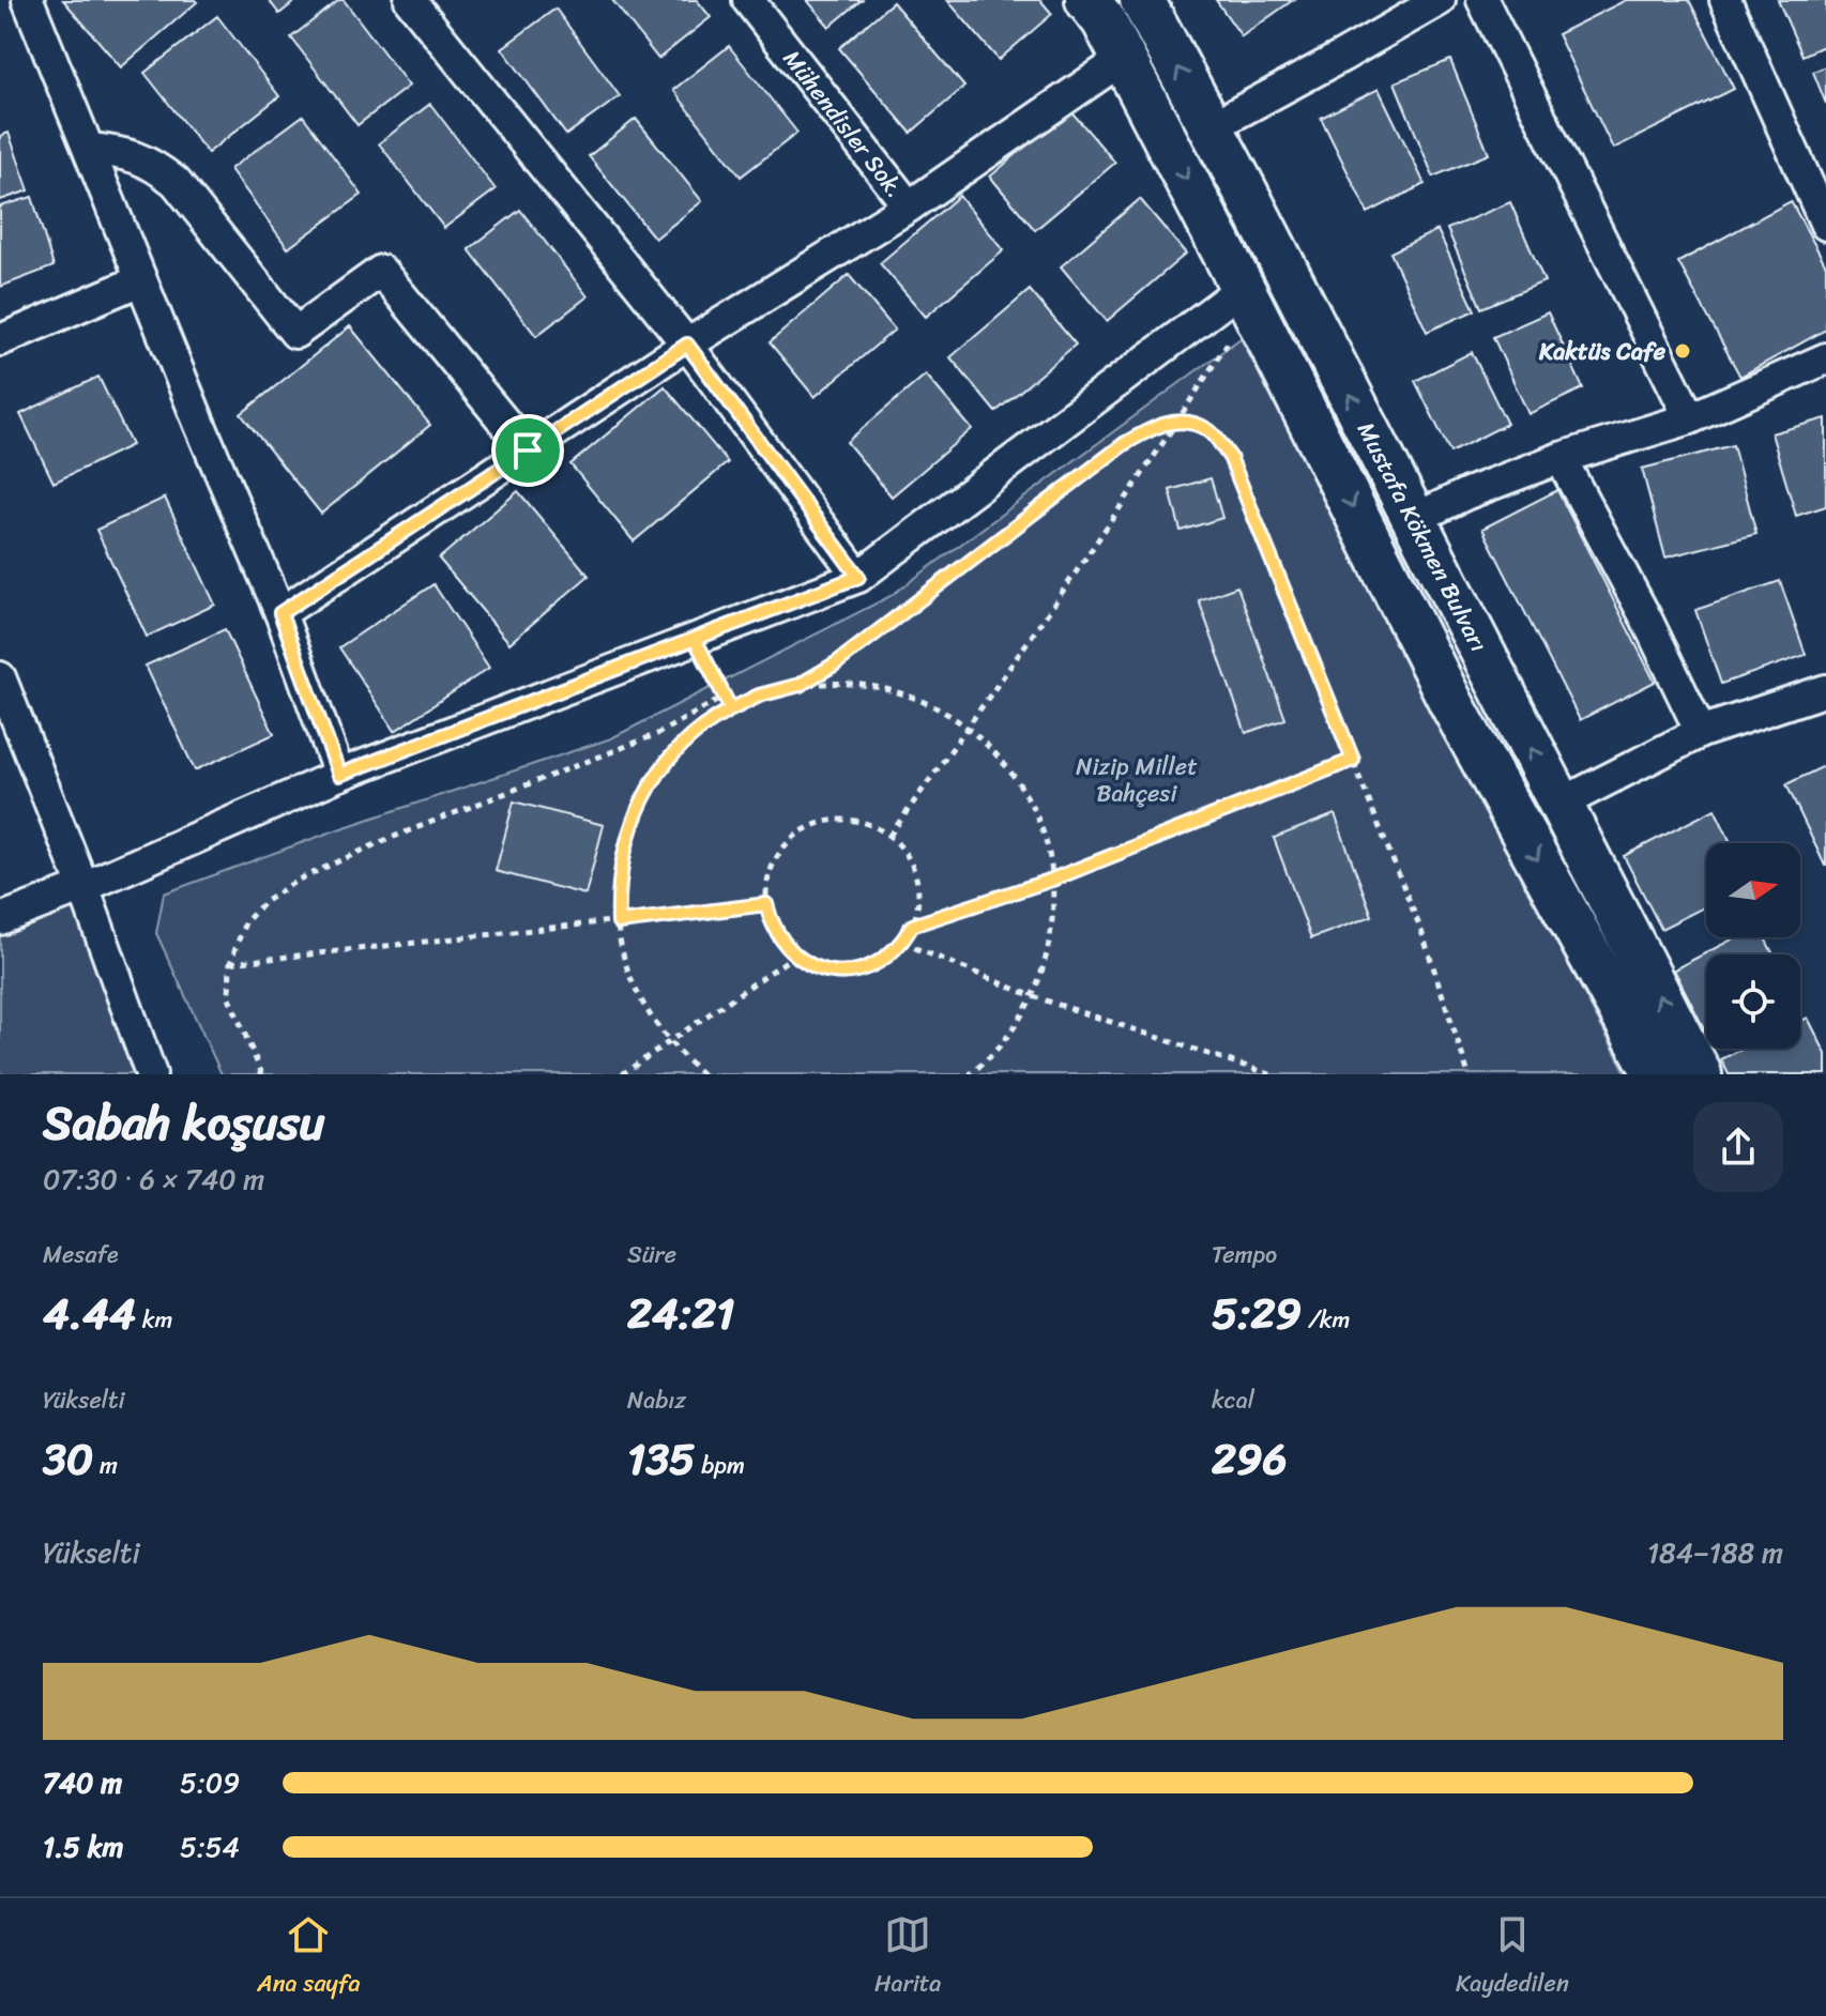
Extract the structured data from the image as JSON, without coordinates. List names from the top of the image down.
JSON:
{
  "streets": {
    "main road": ["Mustafa Kökmen Bulvarı"],
    "street": ["Mühendisler Sok."]
  },
  "parks": ["Nizip Millet Bahçesi"],
  "places": ["Kaktüs Cafe"],
  "north": "right",
  "page": {
    "heading": ["Sabah koşusu", "07:30 · 6 × 740 m"],
    "stats": [
      ["Mesafe", "4.44 km"],
      ["Süre", "24:21"],
      ["Tempo", "5:29 /km"],
      ["Yükselti", "30 m"],
      ["Nabız", "135 bpm"],
      ["kcal", "296"]
    ],
    "chart": ["Yükselti", "184–188 m"],
    "list": [
      {
        "name": "740 m",
        "note": "5:09"
      },
      {
        "name": "1.5 km",
        "note": "5:54"
      }
    ],
    "tabs": ["Ana sayfa", "Harita", "Kaydedilen"]
  }
}
